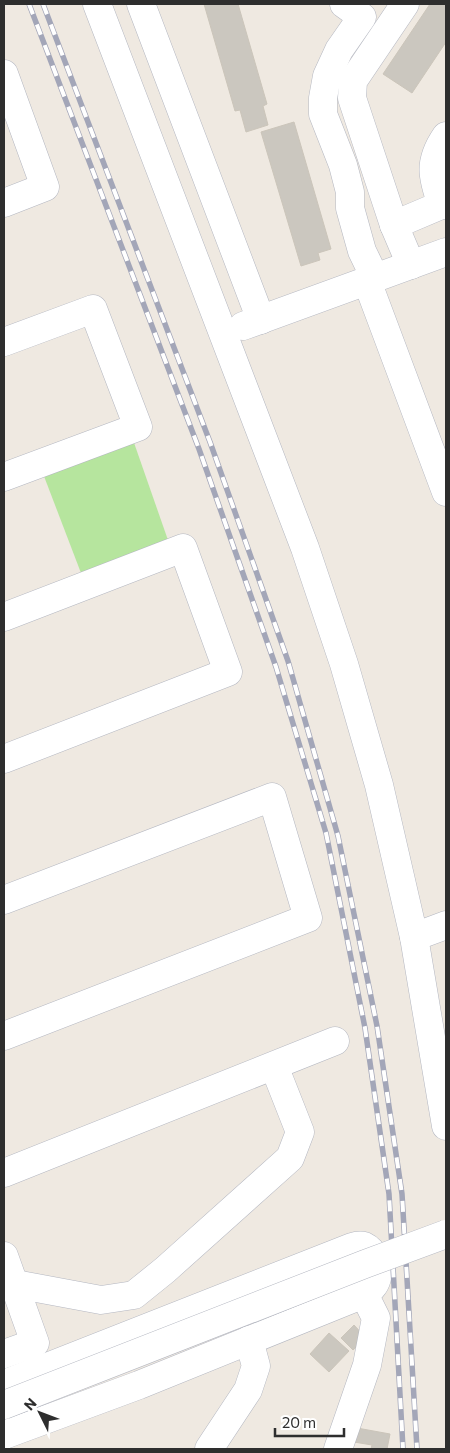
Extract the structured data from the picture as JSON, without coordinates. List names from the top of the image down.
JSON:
{
  "scale_bar": "20 m",
  "north": "top left"
}
